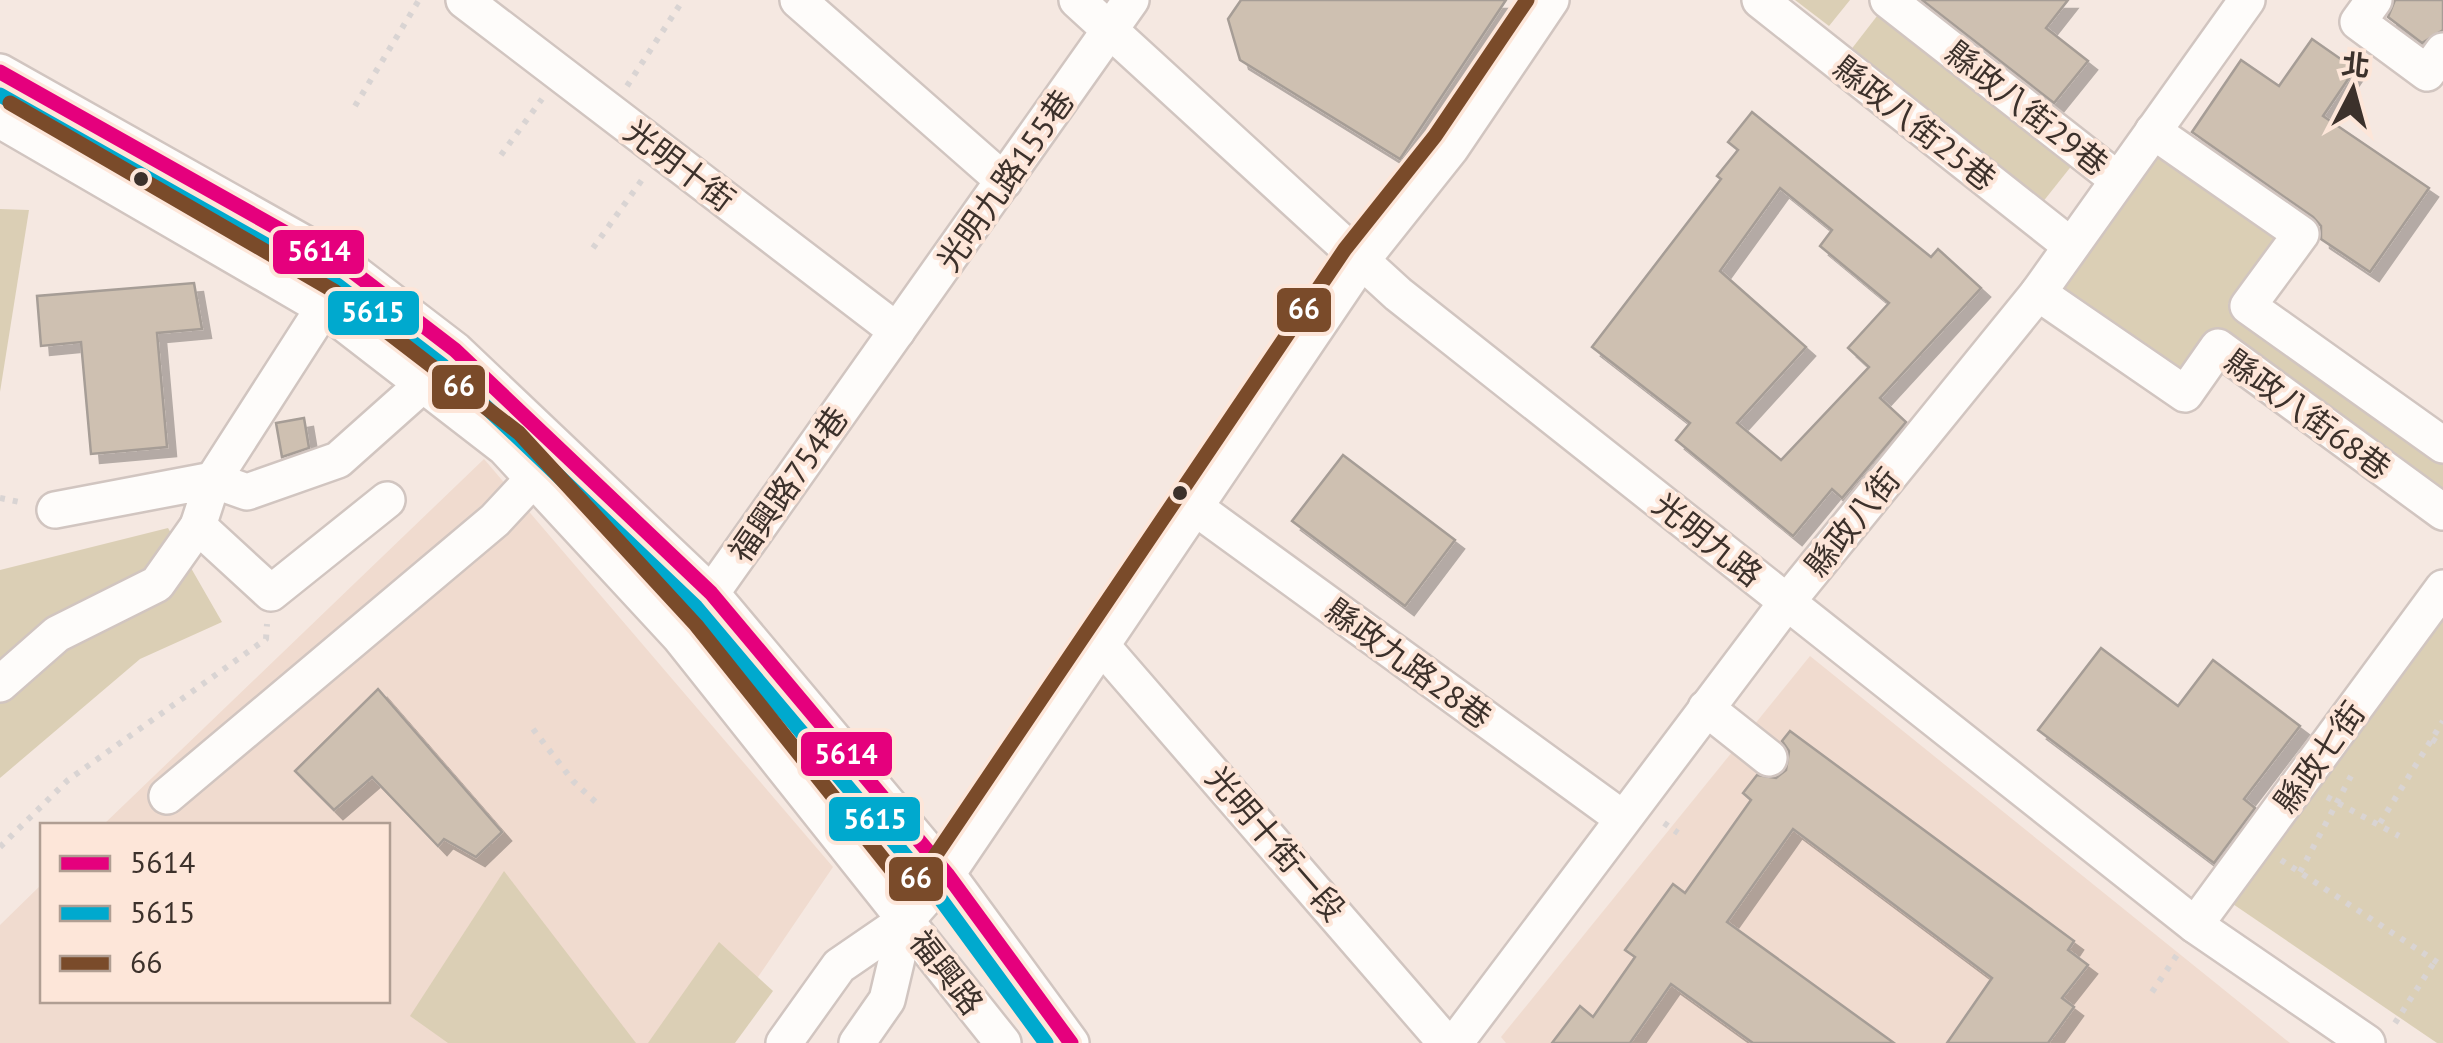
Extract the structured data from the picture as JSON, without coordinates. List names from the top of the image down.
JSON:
{
  "streets": {
    "street": [
      "縣政八街29巷",
      "縣政八街25巷",
      "光明十街",
      "光明九路155巷",
      "縣政八街68巷",
      "福興路754巷",
      "縣政八街",
      "光明九路",
      "縣政九路28巷",
      "縣政七街",
      "光明十街一段",
      "福興路"
    ]
  },
  "crossings": [
    ["縣政八街29巷", "縣政八街"],
    ["縣政八街25巷", "縣政八街"],
    ["光明十街", "光明九路155巷"],
    ["光明十街", "福興路754巷"],
    ["光明九路155巷", "福興路754巷"],
    ["光明九路155巷", "光明九路"],
    ["縣政八街68巷", "縣政八街"],
    ["福興路754巷", "福興路"],
    ["縣政八街", "光明九路"],
    ["縣政八街", "縣政九路28巷"],
    ["光明九路", "縣政七街"]
  ],
  "lines": ["transit line 66", "transit line 5614", "transit line 5615"],
  "legend": ["5614", "5615", "66"],
  "north": "top"
}
